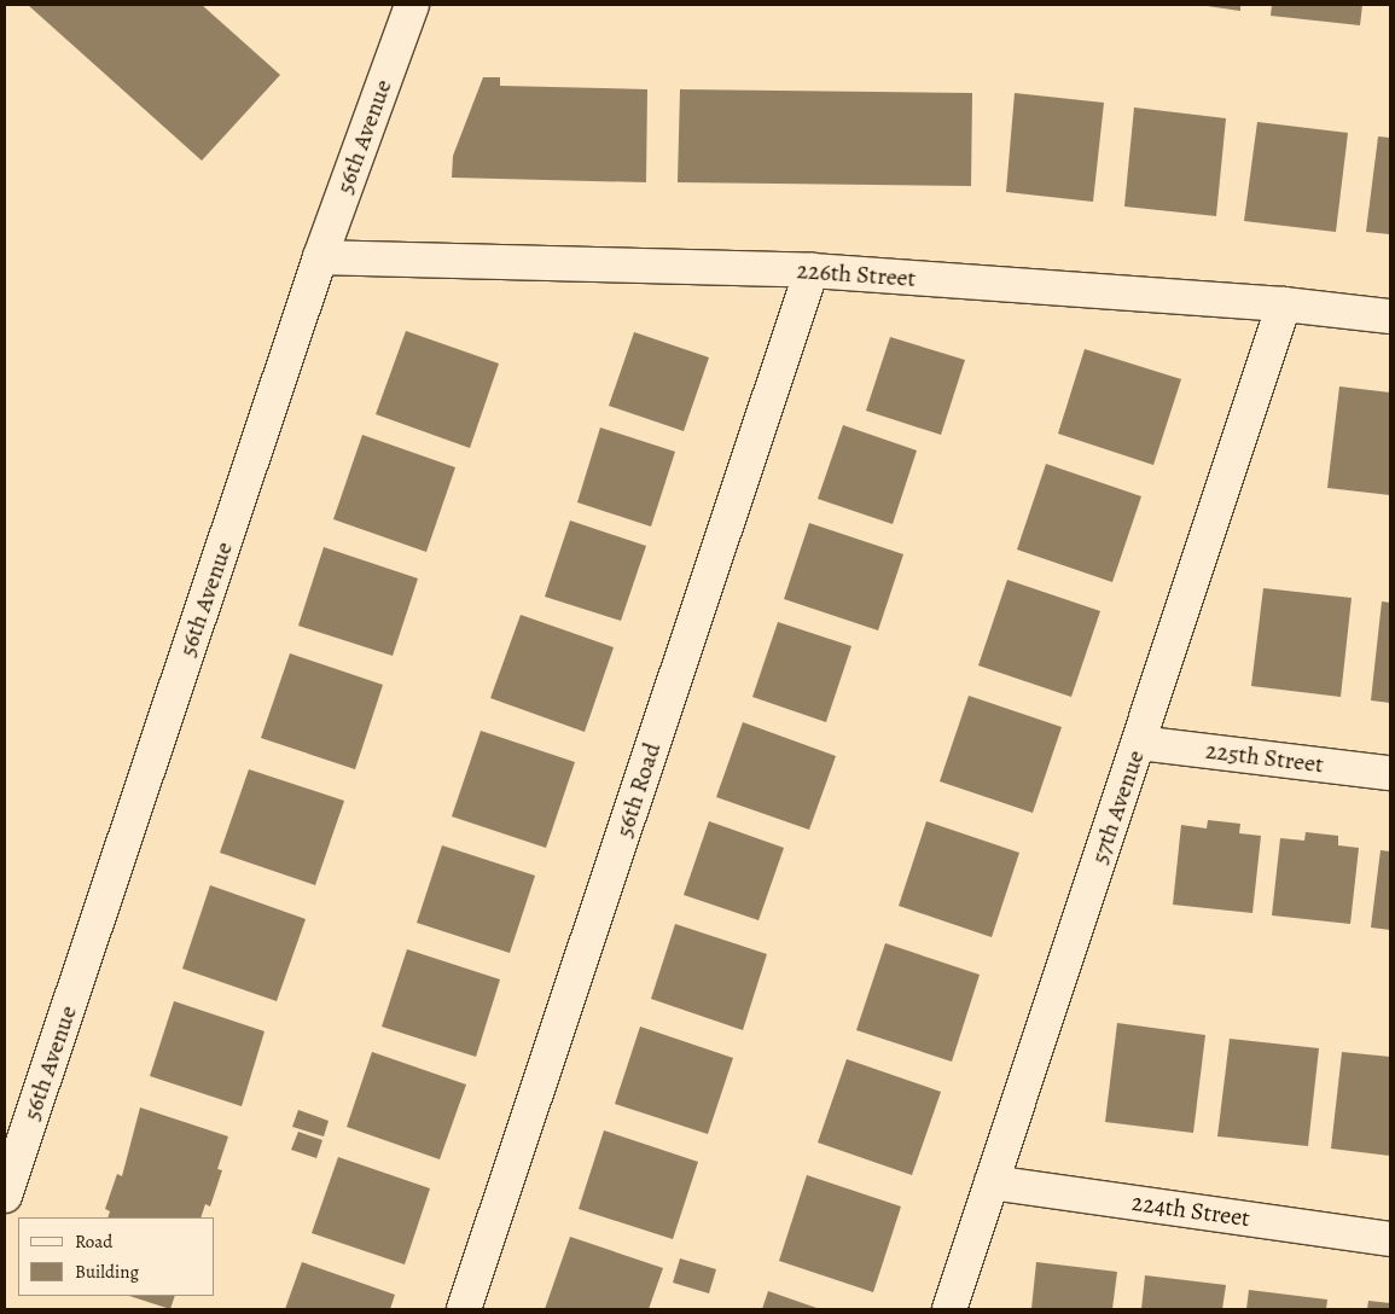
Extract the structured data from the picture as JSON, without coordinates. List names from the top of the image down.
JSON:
{
  "streets": {
    "street": [
      "56th Avenue",
      "226th Street",
      "225th Street",
      "56th Road",
      "57th Avenue",
      "224th Street"
    ]
  },
  "crossings": [
    ["56th Avenue", "226th Street"],
    ["226th Street", "56th Road"],
    ["226th Street", "57th Avenue"],
    ["225th Street", "57th Avenue"],
    ["57th Avenue", "224th Street"]
  ],
  "legend": ["Road", "Building"]
}
